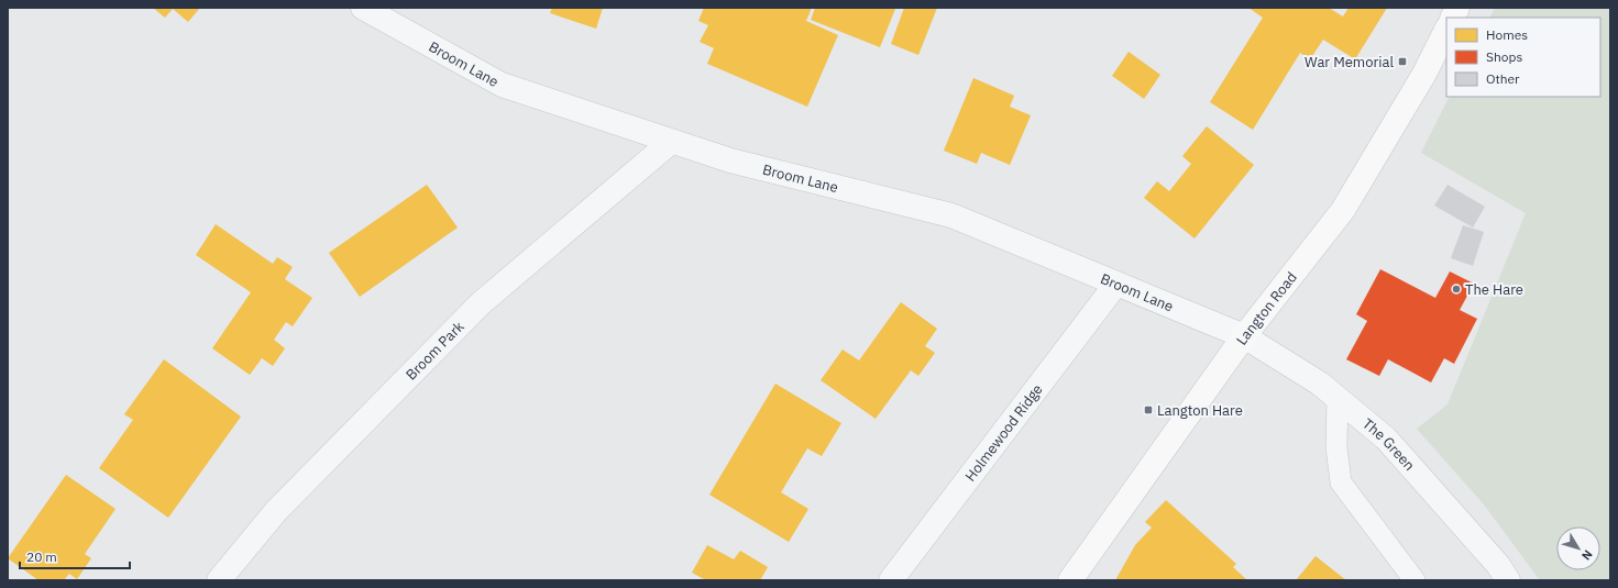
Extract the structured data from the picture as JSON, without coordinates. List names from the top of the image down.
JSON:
{
  "streets": {
    "main road": ["Langton Road"],
    "street": [
      "Broom Lane",
      "Broom Park",
      "Holmewood Ridge",
      "The Green"
    ]
  },
  "crossings": [
    ["Broom Lane", "Langton Road"],
    ["Broom Lane", "Broom Park"],
    ["Broom Lane", "Holmewood Ridge"],
    ["Broom Lane", "The Green"],
    ["Langton Road", "The Green"]
  ],
  "places": {
    "transit": ["War Memorial", "Langton Hare"],
    "other": ["The Hare"]
  },
  "legend": ["Homes", "Shops", "Other"],
  "scale_bar": "20 m",
  "north": "bottom right"
}
